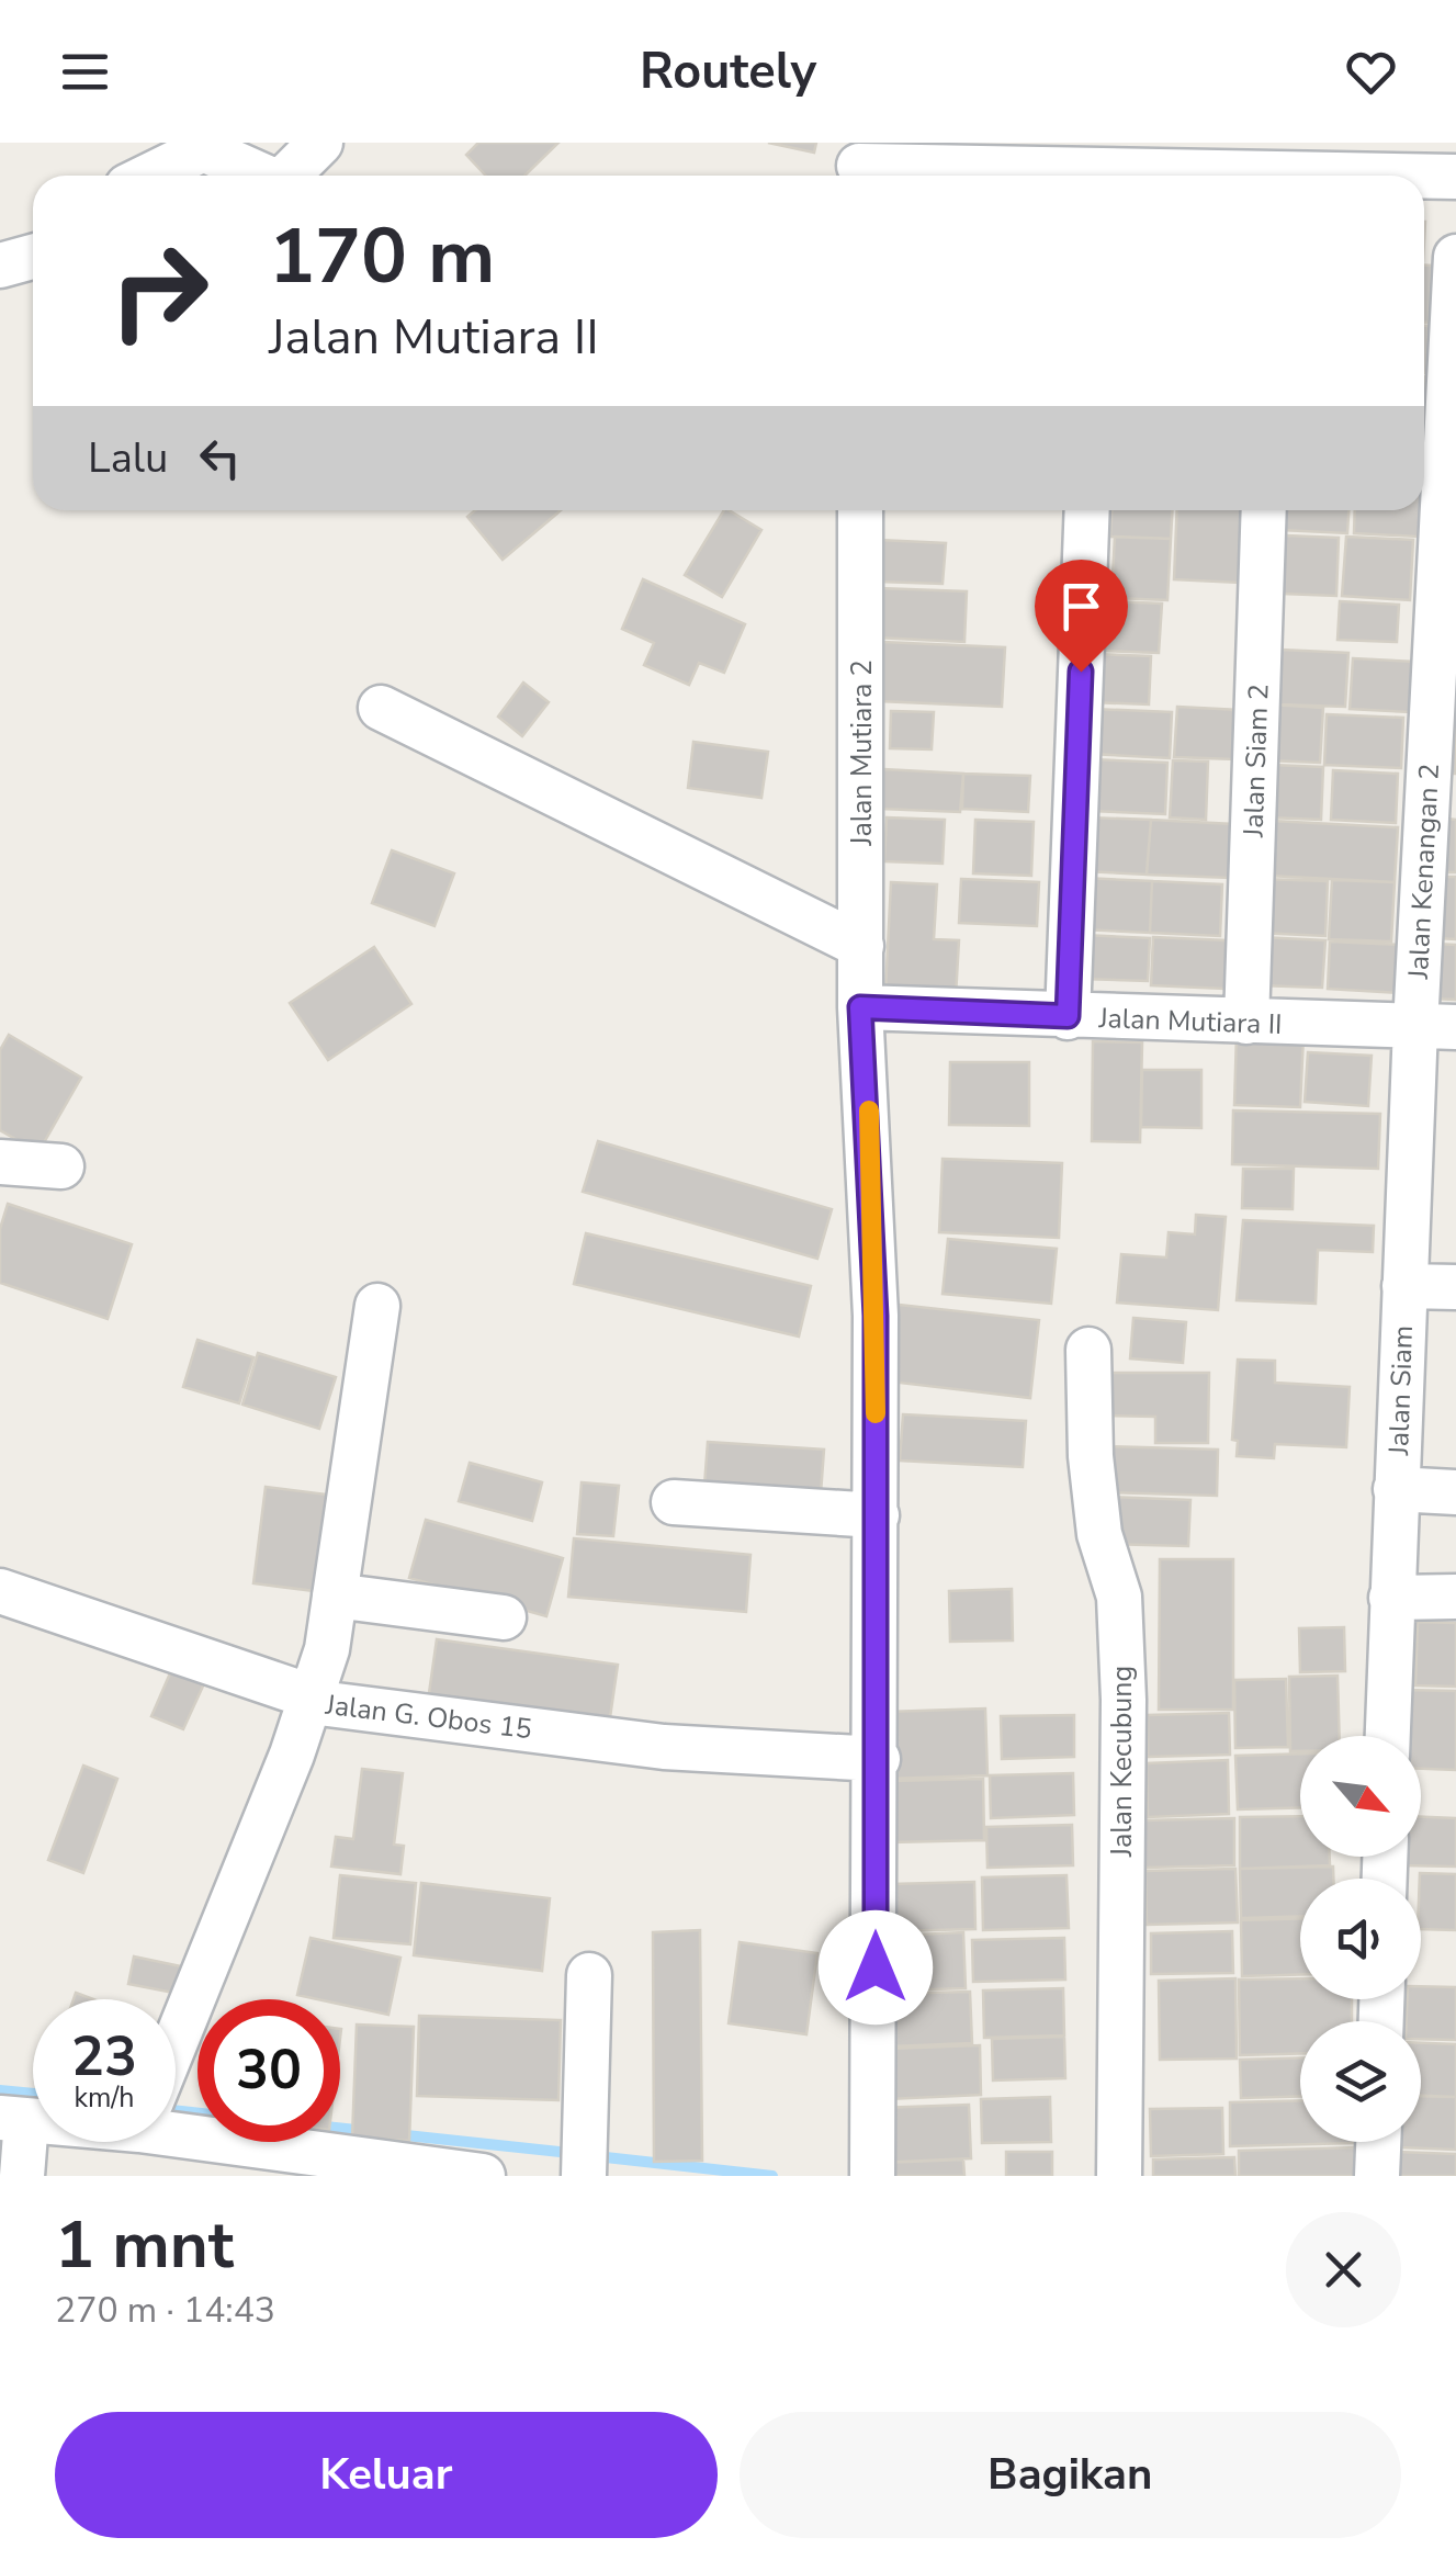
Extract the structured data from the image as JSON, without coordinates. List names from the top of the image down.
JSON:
{
  "streets": {
    "street": [
      "Jalan Mutiara 2",
      "Jalan Siam 2",
      "Jalan Kenangan 2",
      "Jalan Mutiara II",
      "Jalan Siam",
      "Jalan G. Obos 15",
      "Jalan Kecubung"
    ]
  },
  "crossings": [
    ["Jalan Mutiara 2", "Jalan Mutiara II"],
    ["Jalan Mutiara 2", "Jalan G. Obos 15"],
    ["Jalan Siam 2", "Jalan Mutiara II"],
    ["Jalan Kenangan 2", "Jalan Mutiara II"],
    ["Jalan Kenangan 2", "Jalan Siam"],
    ["Jalan Mutiara II", "Jalan Siam"]
  ],
  "north": "bottom right",
  "page": {
    "header": "Routely",
    "turn": ["170 m", "Jalan Mutiara II"],
    "then": "Lalu",
    "speed": "23 km/h",
    "limit": "30",
    "heading": ["1 mnt", "270 m · 14:43"],
    "buttons": ["Keluar", "Bagikan"]
  }
}
